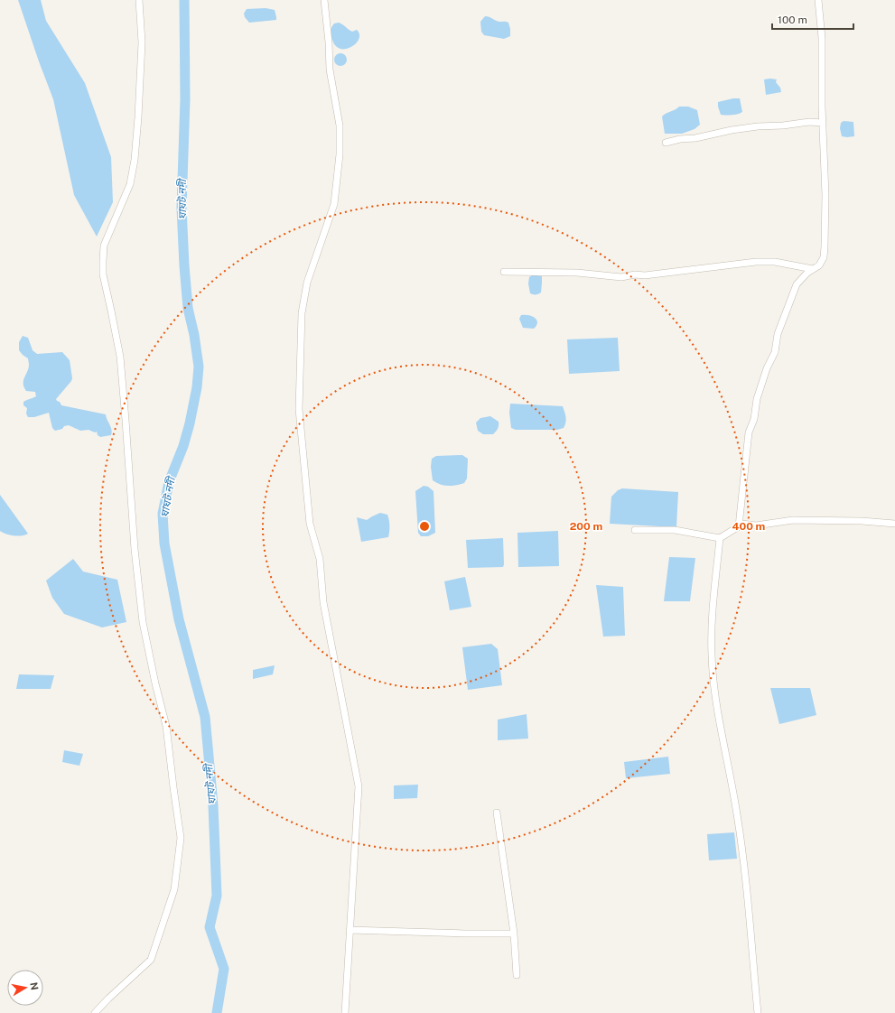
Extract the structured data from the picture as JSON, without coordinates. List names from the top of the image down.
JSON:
{
  "water": ["ঘাঘট নদী"],
  "scale_bar": "100 m",
  "north": "right",
  "rings": ["200 m", "400 m"]
}
